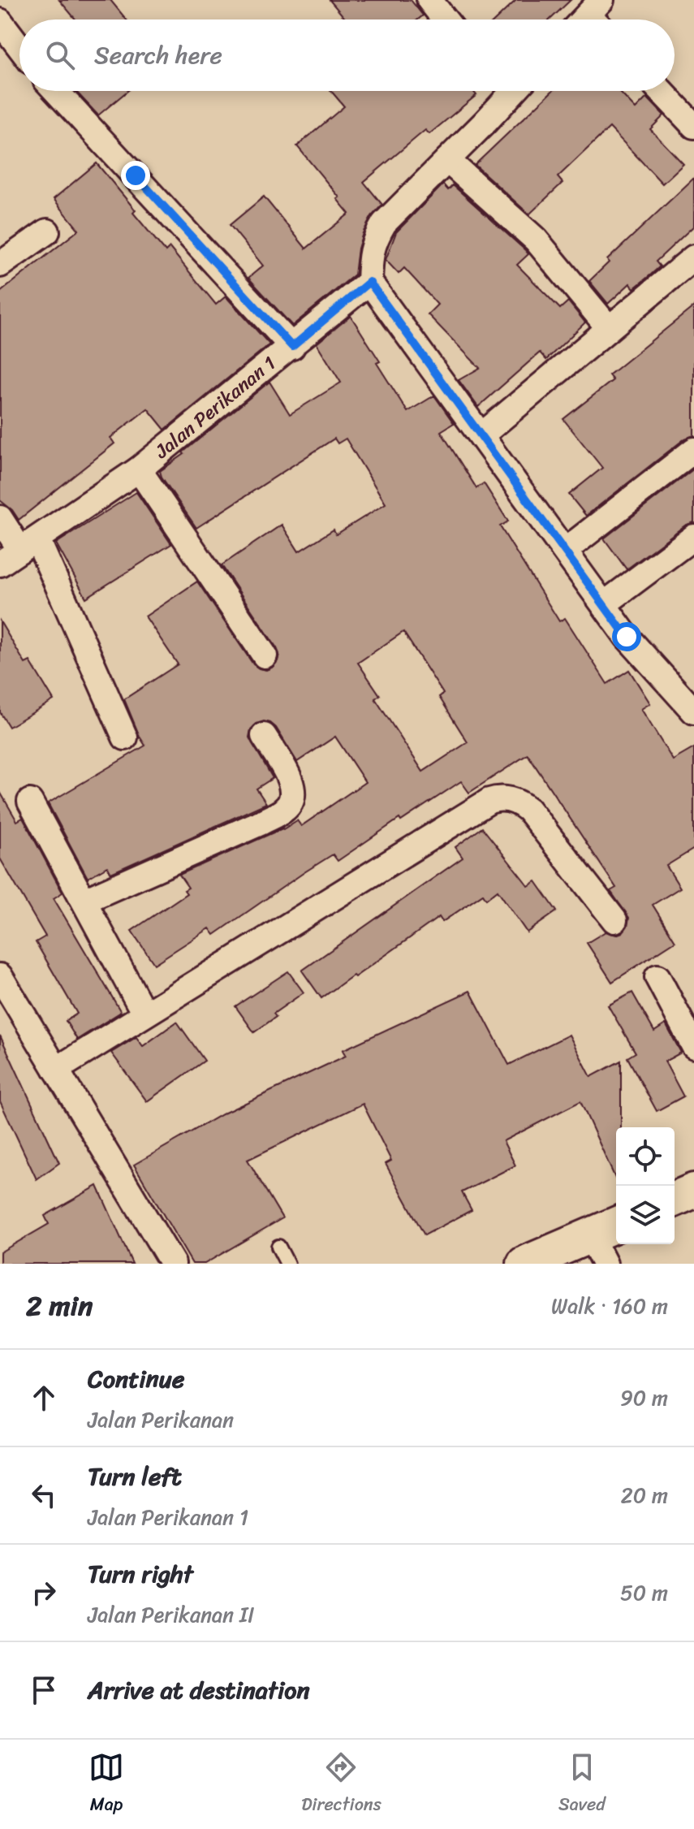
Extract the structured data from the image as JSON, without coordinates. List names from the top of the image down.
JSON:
{
  "streets": {
    "street": ["Jalan Perikanan 1"]
  },
  "page": {
    "search": "Search here",
    "heading": ["2 min", "Walk · 160 m"],
    "list": [
      ["Continue", "Jalan Perikanan", "90 m"],
      ["Turn left", "Jalan Perikanan 1", "20 m"],
      ["Turn right", "Jalan Perikanan II", "50 m"],
      "Arrive at destination"
    ],
    "nav": ["Map", "Directions", "Saved"]
  }
}
